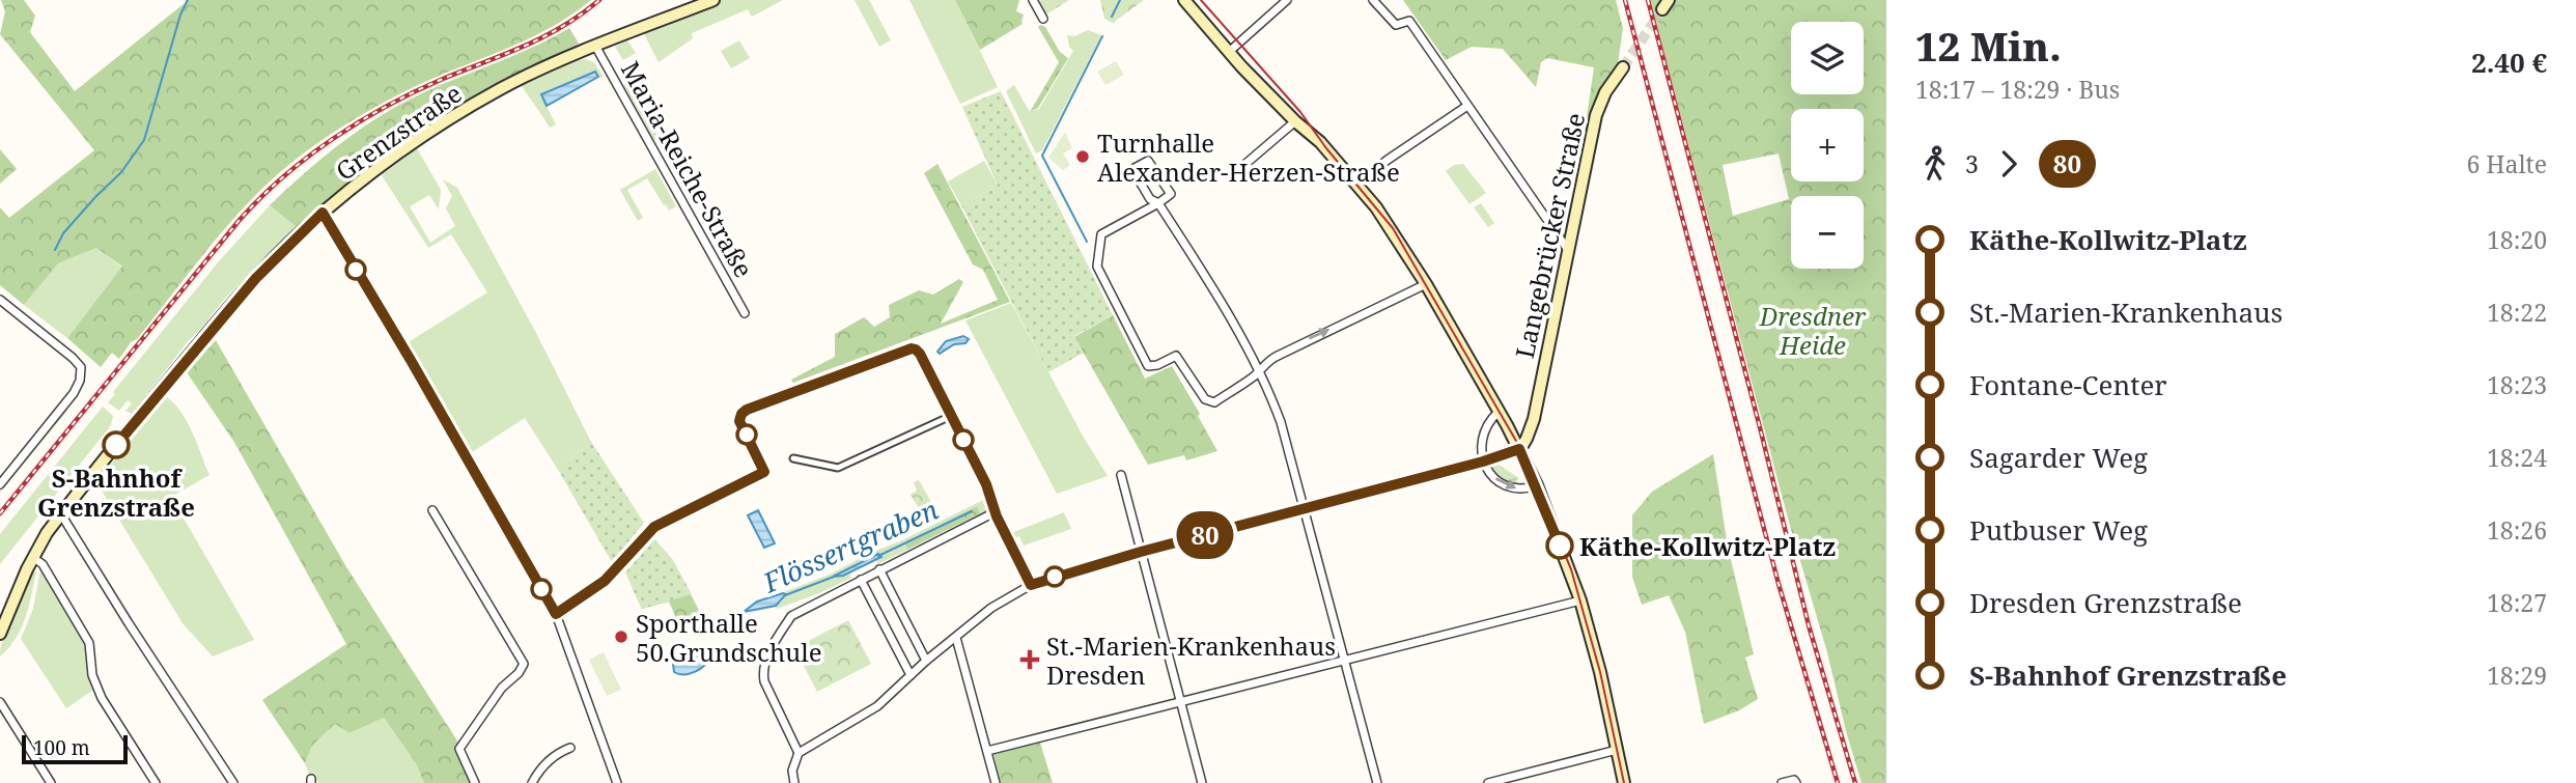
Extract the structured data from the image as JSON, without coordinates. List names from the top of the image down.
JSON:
{
  "streets": {
    "main road": ["Grenzstraße", "Langebrücker Straße"],
    "street": ["Maria-Reiche-Straße"]
  },
  "crossings": [
    ["Grenzstraße", "Maria-Reiche-Straße"]
  ],
  "water": ["Flössertgraben"],
  "parks": ["Dresdner Heide"],
  "places": {
    "other": [
      "Turnhalle Alexander-Herzen-Straße",
      "S-Bahnhof Grenzstraße",
      "Käthe-Kollwitz-Platz",
      "Sporthalle 50.Grundschule"
    ],
    "health": ["St.-Marien-Krankenhaus Dresden"]
  },
  "lines": ["bus line 80"],
  "scale_bar": "100 m",
  "page": {
    "on_map": "80",
    "heading": ["12 Min.", "18:17 – 18:29 · Bus", "2.40 €"],
    "map_buttons": ["+", "−"],
    "legs": ["3", "80", "6 Halte"],
    "list": [
      {
        "name": "Käthe-Kollwitz-Platz",
        "value": "18:20"
      },
      {
        "name": "St.-Marien-Krankenhaus",
        "value": "18:22"
      },
      {
        "name": "Fontane-Center",
        "value": "18:23"
      },
      {
        "name": "Sagarder Weg",
        "value": "18:24"
      },
      {
        "name": "Putbuser Weg",
        "value": "18:26"
      },
      {
        "name": "Dresden Grenzstraße",
        "value": "18:27"
      },
      {
        "name": "S-Bahnhof Grenzstraße",
        "value": "18:29"
      }
    ],
    "scale": "100 m"
  }
}
